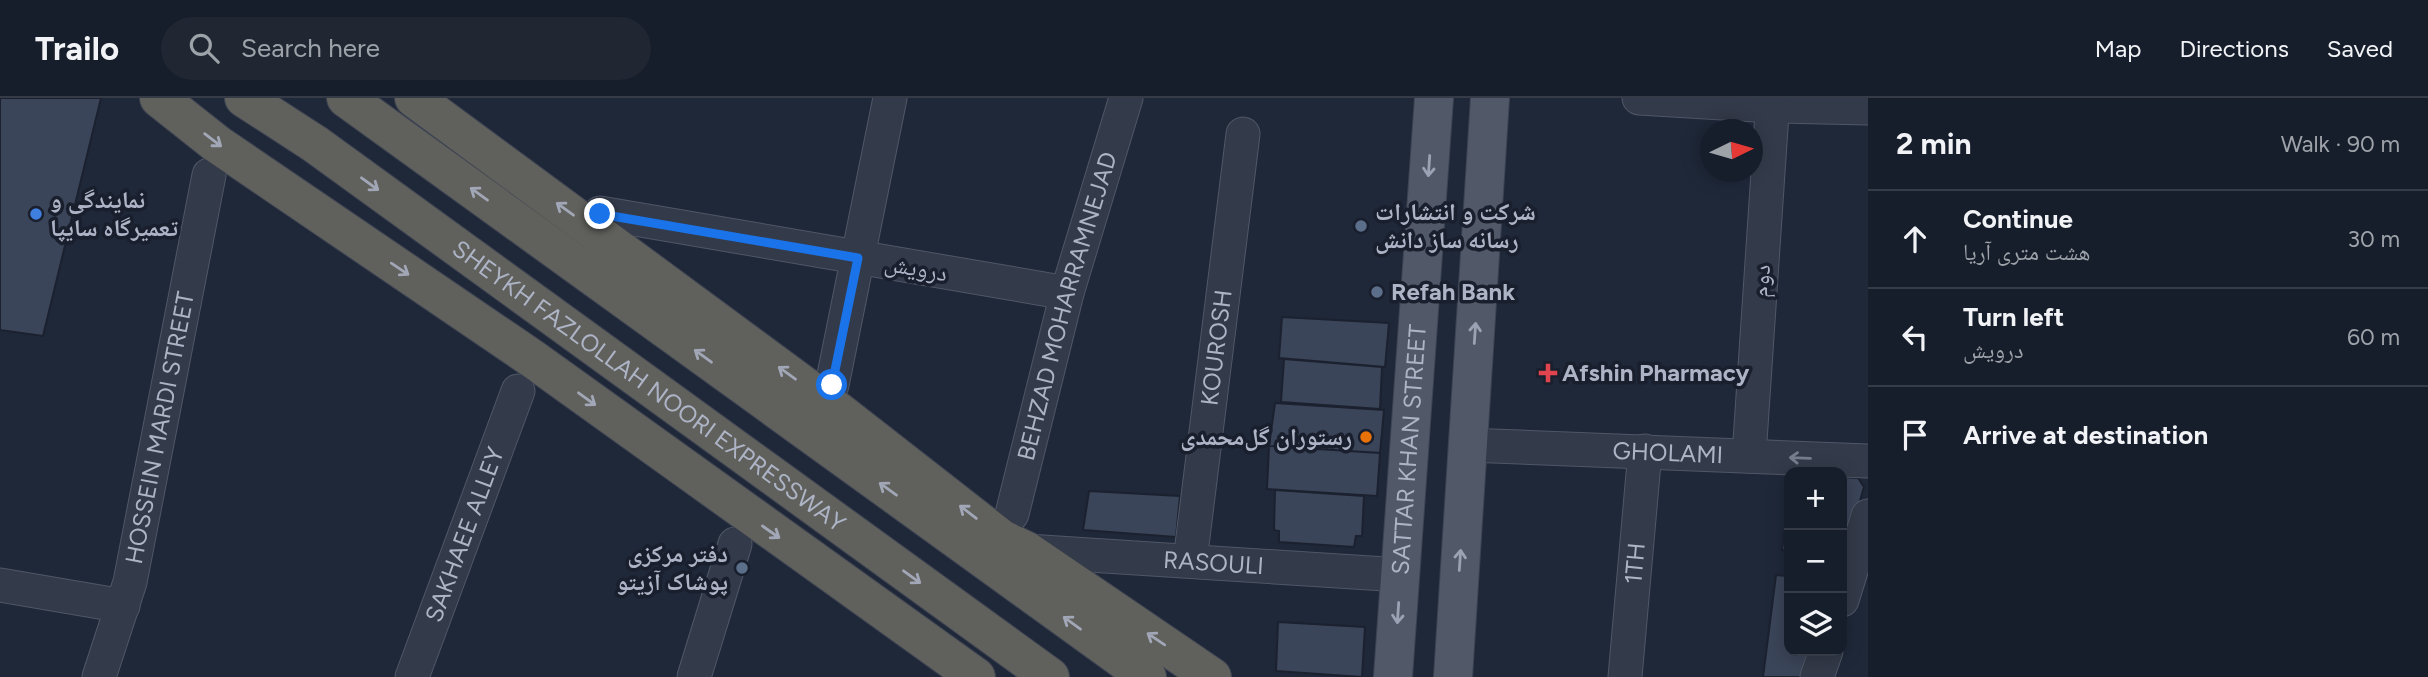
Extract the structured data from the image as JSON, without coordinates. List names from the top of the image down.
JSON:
{
  "streets": {
    "highway": ["SHEYKH FAZLOLLAH NOORI EXPRESSWAY"],
    "main road": ["SATTAR KHAN STREET"],
    "street": [
      "درویش",
      "دوم",
      "BEHZAD MOHARRAMNEJAD",
      "KOUROSH",
      "HOSSEIN MARDI STREET",
      "GHOLAMI",
      "SAKHAEE ALLEY",
      "RASOULI",
      "1TH"
    ]
  },
  "crossings": [
    ["درویش", "BEHZAD MOHARRAMNEJAD"],
    ["دوم", "GHOLAMI"],
    ["KOUROSH", "RASOULI"],
    ["SATTAR KHAN STREET", "RASOULI"],
    ["GHOLAMI", "1TH"]
  ],
  "places": {
    "other": [
      "نمایندگی و تعمیرگاه سایپا",
      "شرکت و انتشارات رسانه ساز دانش",
      "Refah Bank",
      "رستوران گل‌محمدی",
      "دفتر مرکزی پوشاک آزیتو"
    ],
    "health": ["Afshin Pharmacy"]
  },
  "north": "right",
  "page": {
    "header": "Trailo",
    "search": "Search here",
    "nav": ["Map", "Directions", "Saved"],
    "heading": ["2 min", "Walk · 90 m"],
    "list": [
      ["Continue", "هشت متری آریا", "30 m"],
      ["Turn left", "درویش", "60 m"],
      "Arrive at destination"
    ],
    "map_buttons": ["+", "−"]
  }
}
